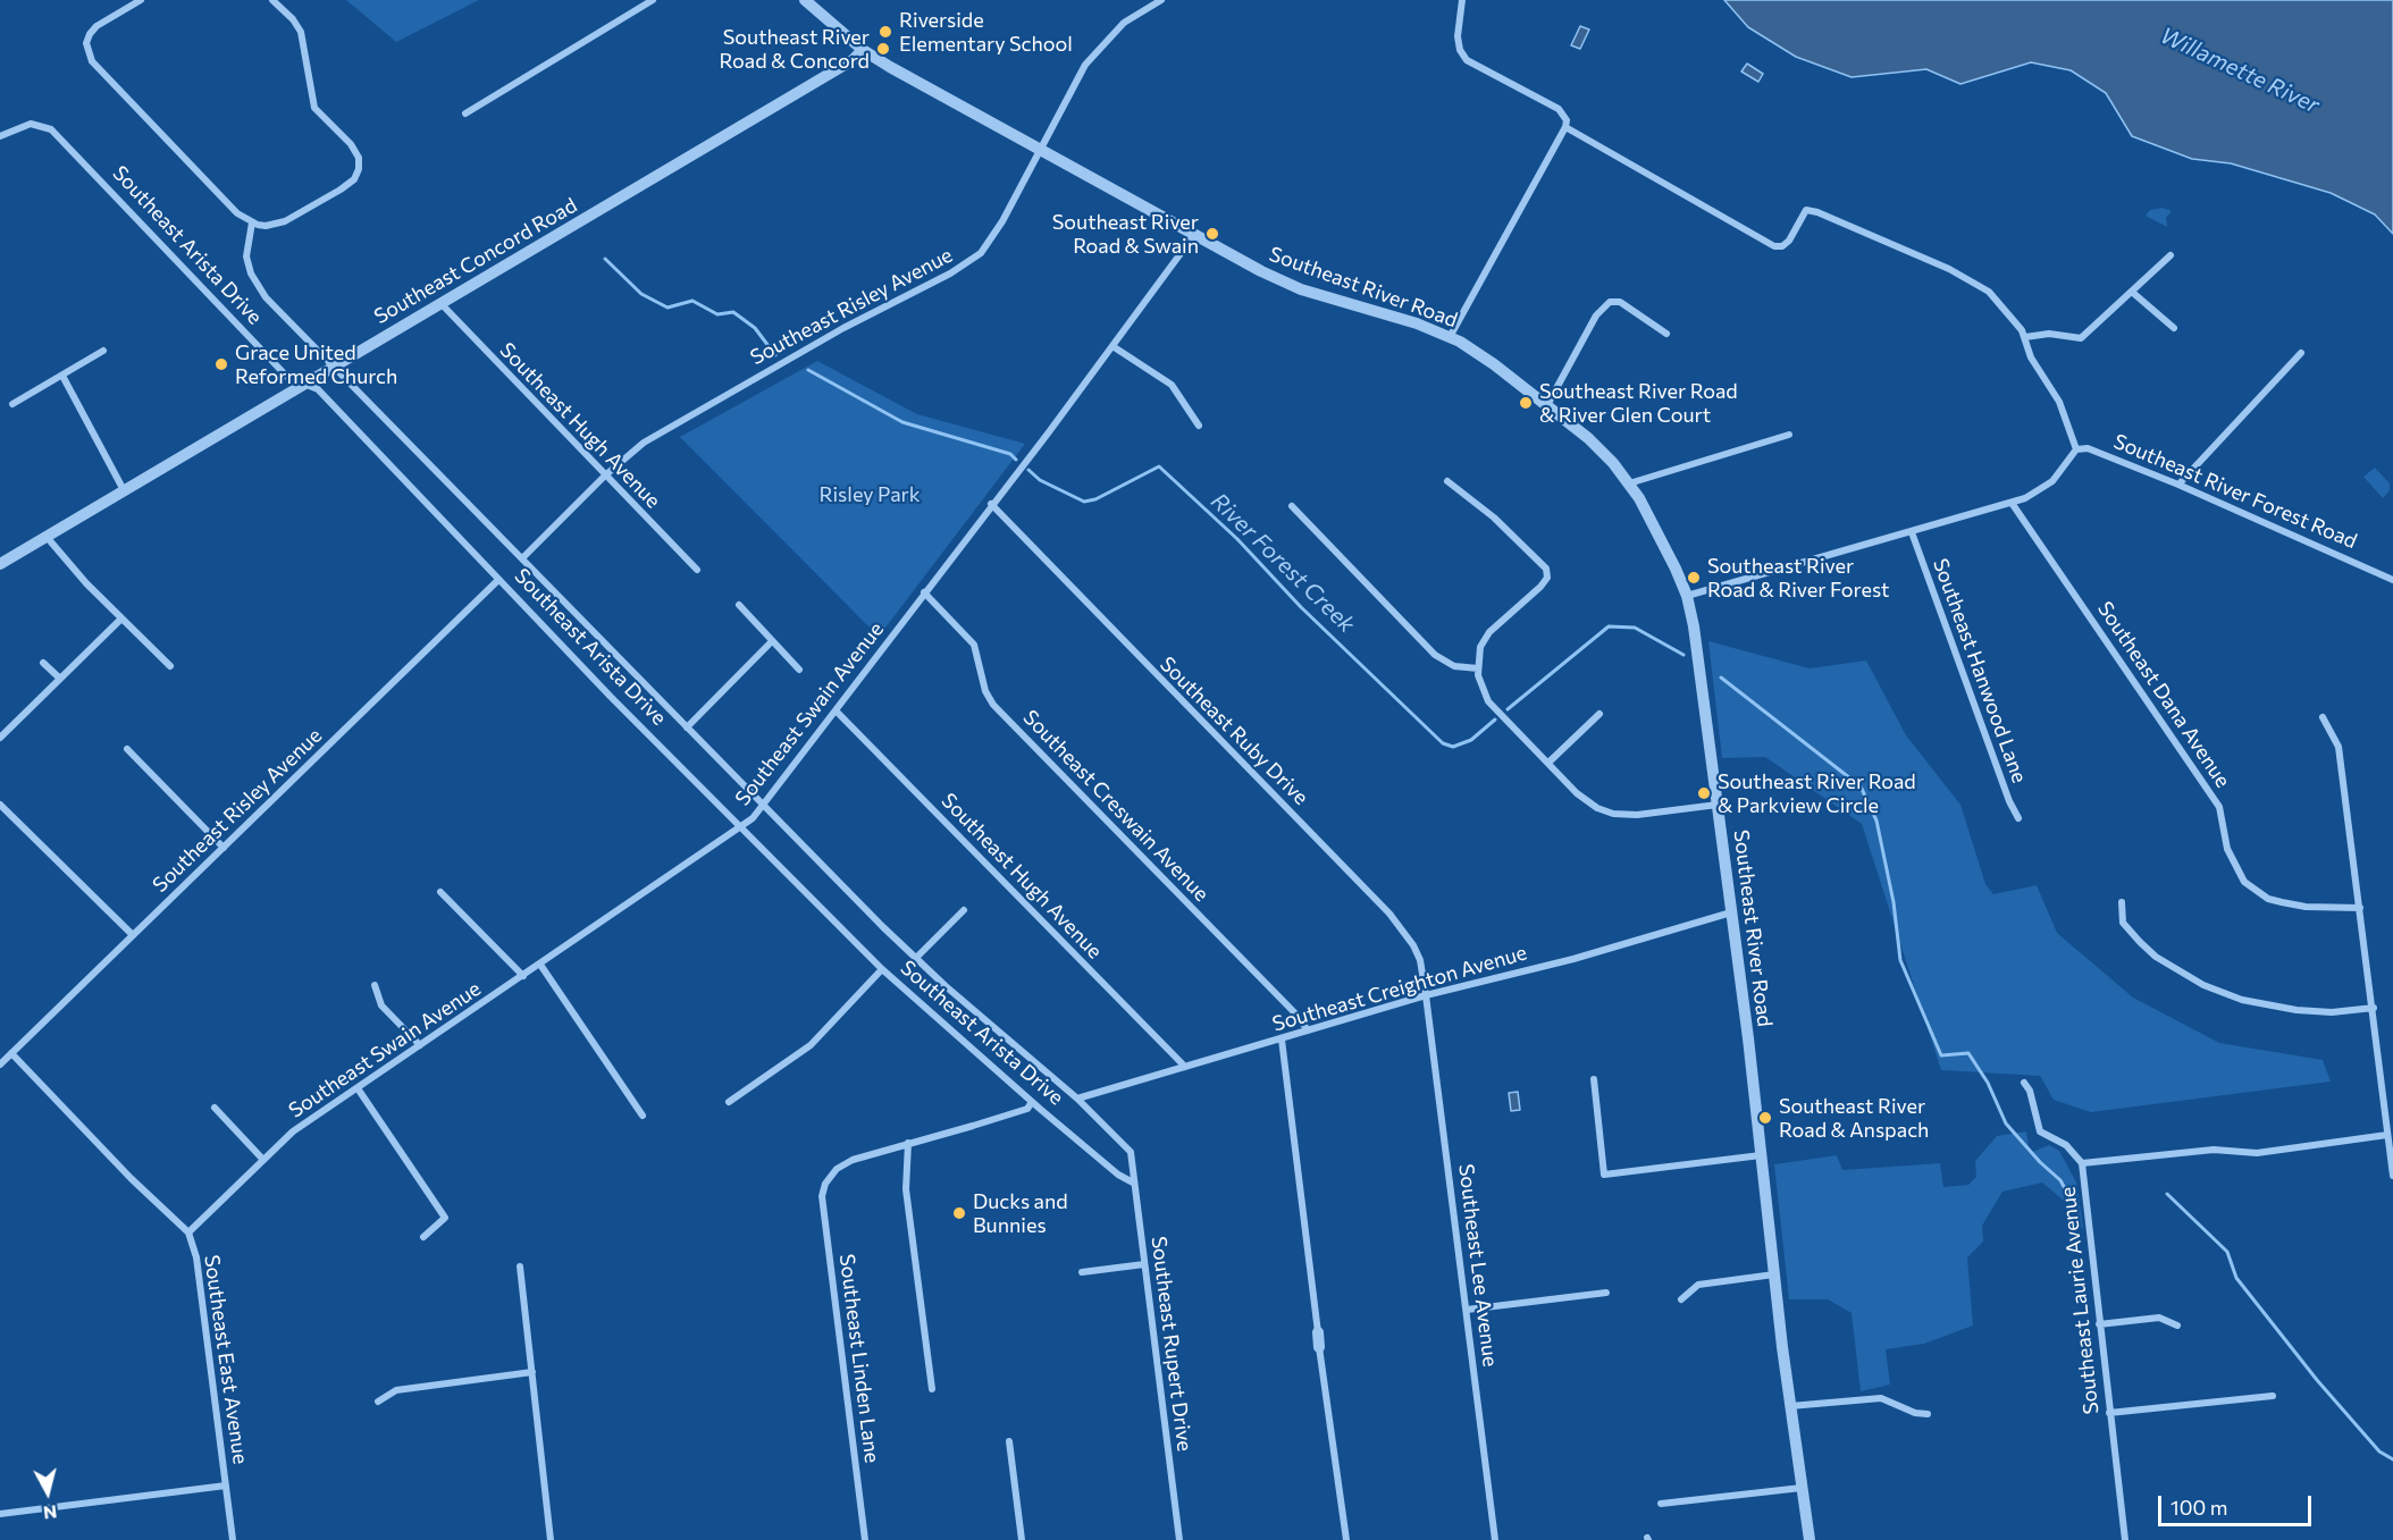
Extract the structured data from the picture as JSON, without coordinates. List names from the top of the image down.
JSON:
{
  "streets": {
    "street": [
      "Southeast Arista Drive",
      "Southeast Concord Road",
      "Southeast River Road",
      "Southeast Risley Avenue",
      "Southeast Hugh Avenue",
      "Southeast River Forest Road",
      "Southeast Hanwood Lane",
      "Southeast Dana Avenue",
      "Southeast Swain Avenue",
      "Southeast Ruby Drive",
      "Southeast Creswain Avenue",
      "Southeast Creighton Avenue",
      "Southeast Lee Avenue",
      "Southeast Laurie Avenue",
      "Southeast Rupert Drive",
      "Southeast Linden Lane",
      "Southeast East Avenue"
    ]
  },
  "crossings": [
    ["Southeast Arista Drive", "Southeast Concord Road"],
    ["Southeast Arista Drive", "Southeast Risley Avenue"],
    ["Southeast Arista Drive", "Southeast Swain Avenue"],
    ["Southeast Arista Drive", "Southeast Creighton Avenue"],
    ["Southeast Arista Drive", "Southeast Rupert Drive"],
    ["Southeast Concord Road", "Southeast River Road"],
    ["Southeast Concord Road", "Southeast Hugh Avenue"],
    ["Southeast River Road", "Southeast Risley Avenue"],
    ["Southeast River Road", "Southeast Swain Avenue"],
    ["Southeast River Road", "Southeast Creighton Avenue"],
    ["Southeast Risley Avenue", "Southeast Hugh Avenue"],
    ["Southeast Risley Avenue", "Southeast East Avenue"],
    ["Southeast Hugh Avenue", "Southeast Swain Avenue"],
    ["Southeast Hugh Avenue", "Southeast Creighton Avenue"],
    ["Southeast Swain Avenue", "Southeast Ruby Drive"],
    ["Southeast Swain Avenue", "Southeast Creswain Avenue"],
    ["Southeast Swain Avenue", "Southeast East Avenue"],
    ["Southeast Ruby Drive", "Southeast Creighton Avenue"],
    ["Southeast Ruby Drive", "Southeast Lee Avenue"],
    ["Southeast Creswain Avenue", "Southeast Creighton Avenue"],
    ["Southeast Creighton Avenue", "Southeast Lee Avenue"]
  ],
  "water": ["Willamette River", "River Forest Creek"],
  "parks": ["Risley Park"],
  "places": [
    "Riverside Elementary School",
    "Southeast River Road & Concord",
    "Southeast River Road & Swain",
    "Grace United Reformed Church",
    "Southeast River Road & River Glen Court",
    "Southeast River Road & River Forest",
    "Southeast River Road & Parkview Circle",
    "Southeast River Road & Anspach",
    "Ducks and Bunnies"
  ],
  "scale_bar": "100 m",
  "north": "bottom"
}
